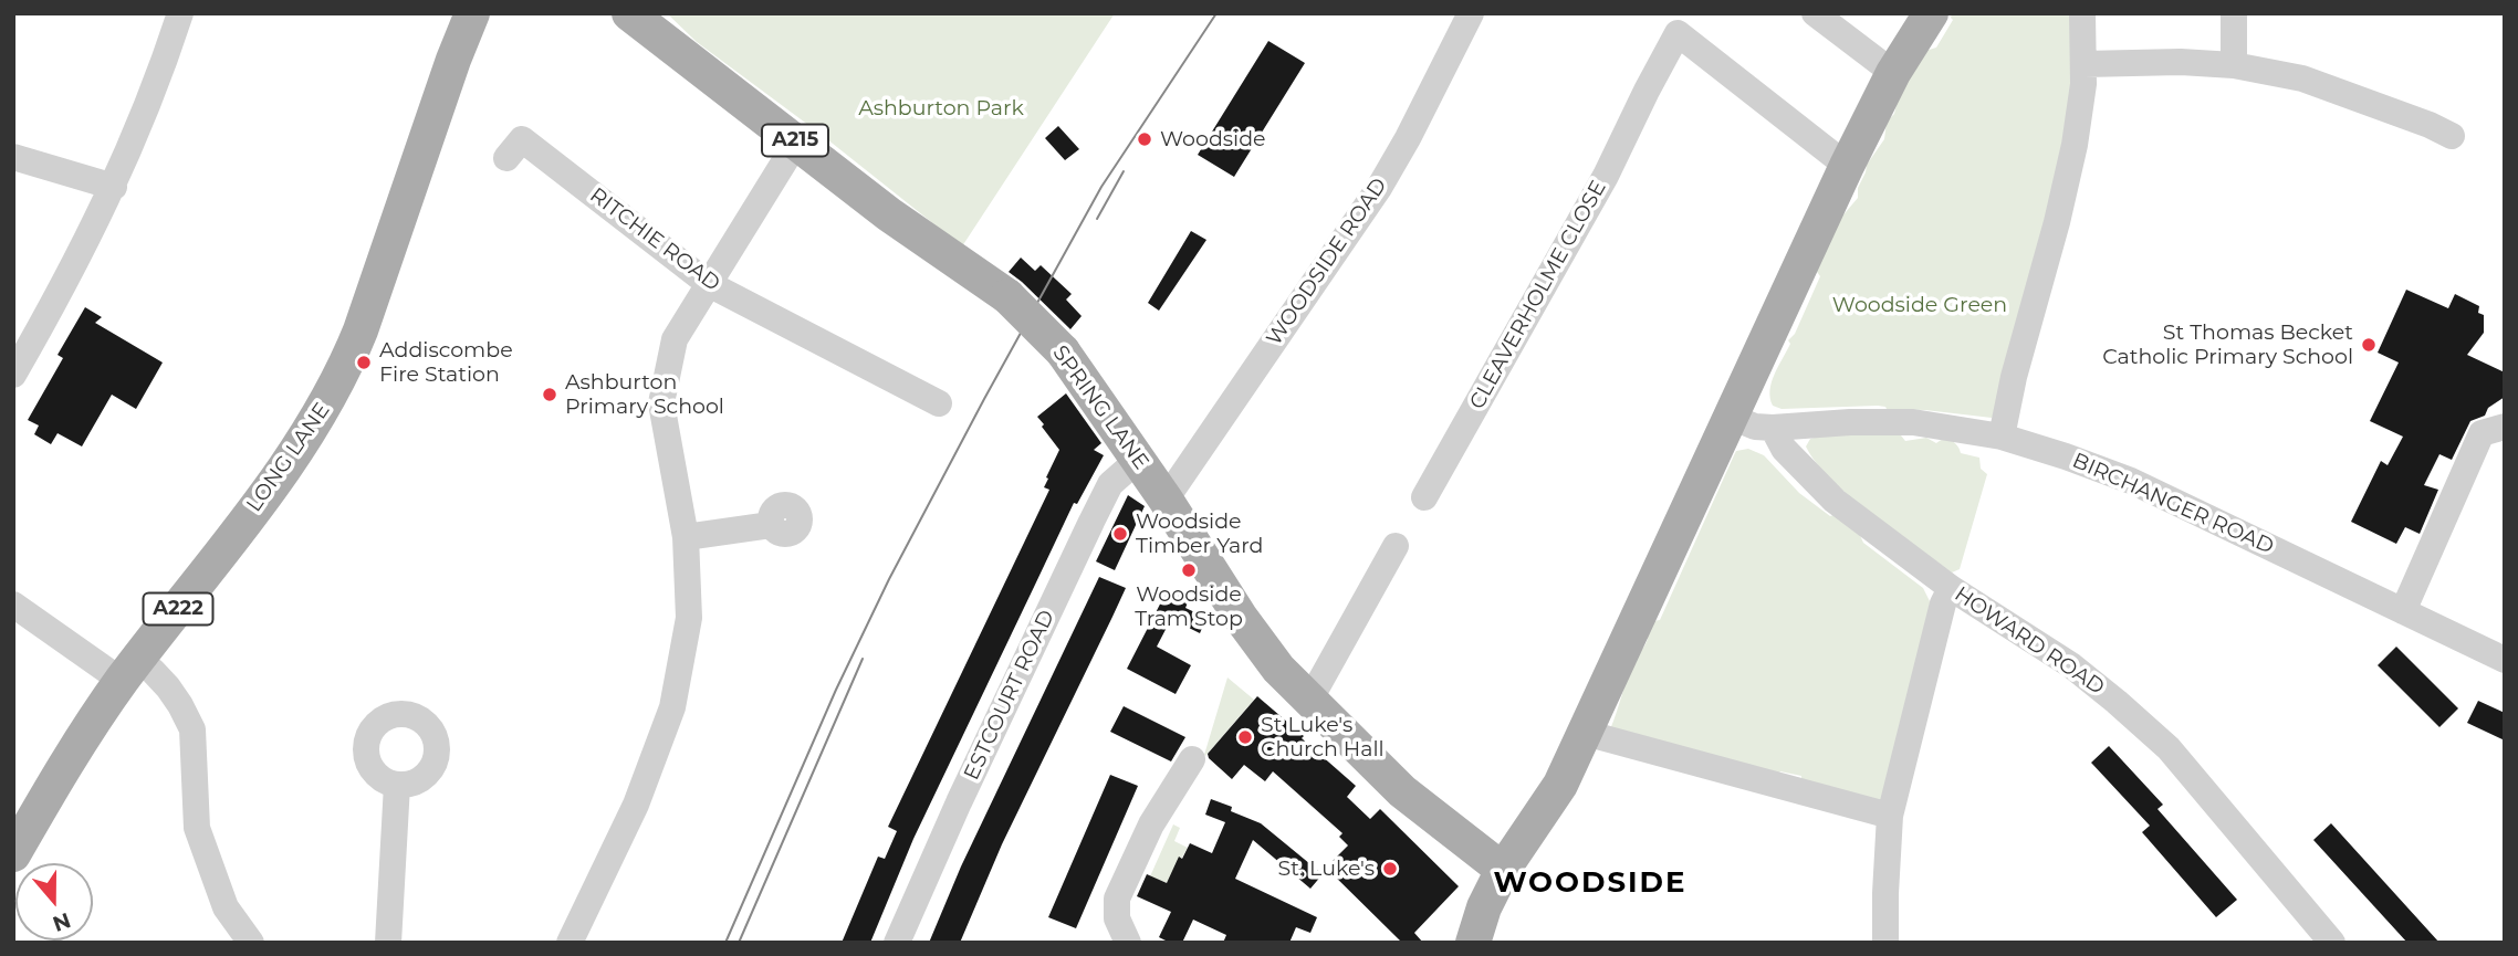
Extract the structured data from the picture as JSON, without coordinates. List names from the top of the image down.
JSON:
{
  "streets": {
    "main road": [
      "A215",
      "SPRING LANE",
      "LONG LANE",
      "A222"
    ],
    "street": [
      "RITCHIE ROAD",
      "WOODSIDE ROAD",
      "CLEAVERHOLME CLOSE",
      "BIRCHANGER ROAD",
      "HOWARD ROAD",
      "ESTCOURT ROAD"
    ]
  },
  "crossings": [
    ["WOODSIDE ROAD", "SPRING LANE"],
    ["SPRING LANE", "ESTCOURT ROAD"],
    ["BIRCHANGER ROAD", "HOWARD ROAD"]
  ],
  "districts": ["WOODSIDE"],
  "parks": ["Ashburton Park", "Woodside Green"],
  "places": [
    "Woodside",
    "St Thomas Becket Catholic Primary School",
    "Addiscombe Fire Station",
    "Ashburton Primary School",
    "Woodside Timber Yard",
    "Woodside Tram Stop",
    "St Luke's Church Hall",
    "St. Luke's"
  ],
  "north": "bottom"
}
